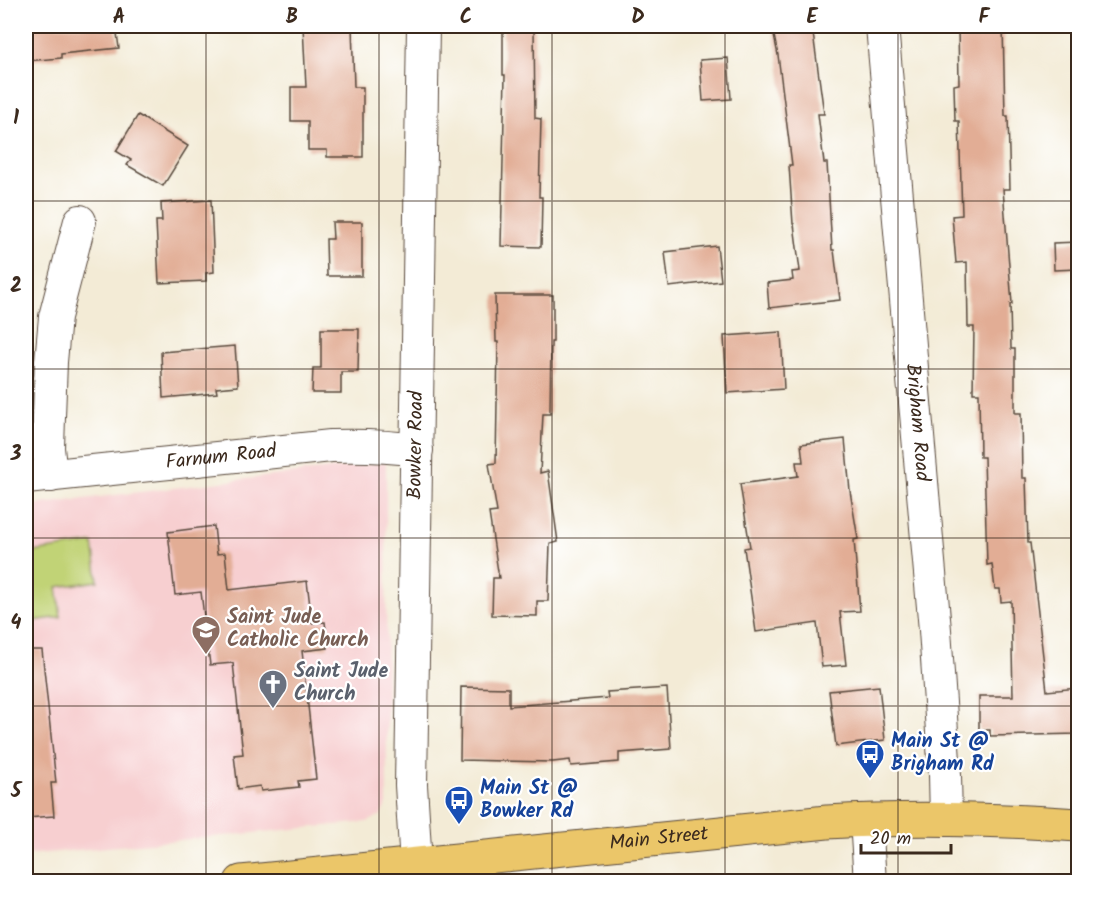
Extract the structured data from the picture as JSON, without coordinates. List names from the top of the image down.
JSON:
{
  "streets": {
    "main road": ["Main Street"],
    "street": ["Brigham Road", "Bowker Road", "Farnum Road"]
  },
  "crossings": [
    ["Brigham Road", "Main Street"],
    ["Bowker Road", "Farnum Road"],
    ["Bowker Road", "Main Street"]
  ],
  "places": {
    "school or university": ["Saint Jude Catholic Church"],
    "church": ["Saint Jude Church"],
    "bus stop": ["Main St @ Brigham Rd", "Main St @ Bowker Rd"]
  },
  "scale_bar": "20 m",
  "grid": {
    "columns": [
      "A",
      "B",
      "C",
      "D",
      "E",
      "F"
    ],
    "rows": [
      "1",
      "2",
      "3",
      "4",
      "5"
    ]
  }
}
